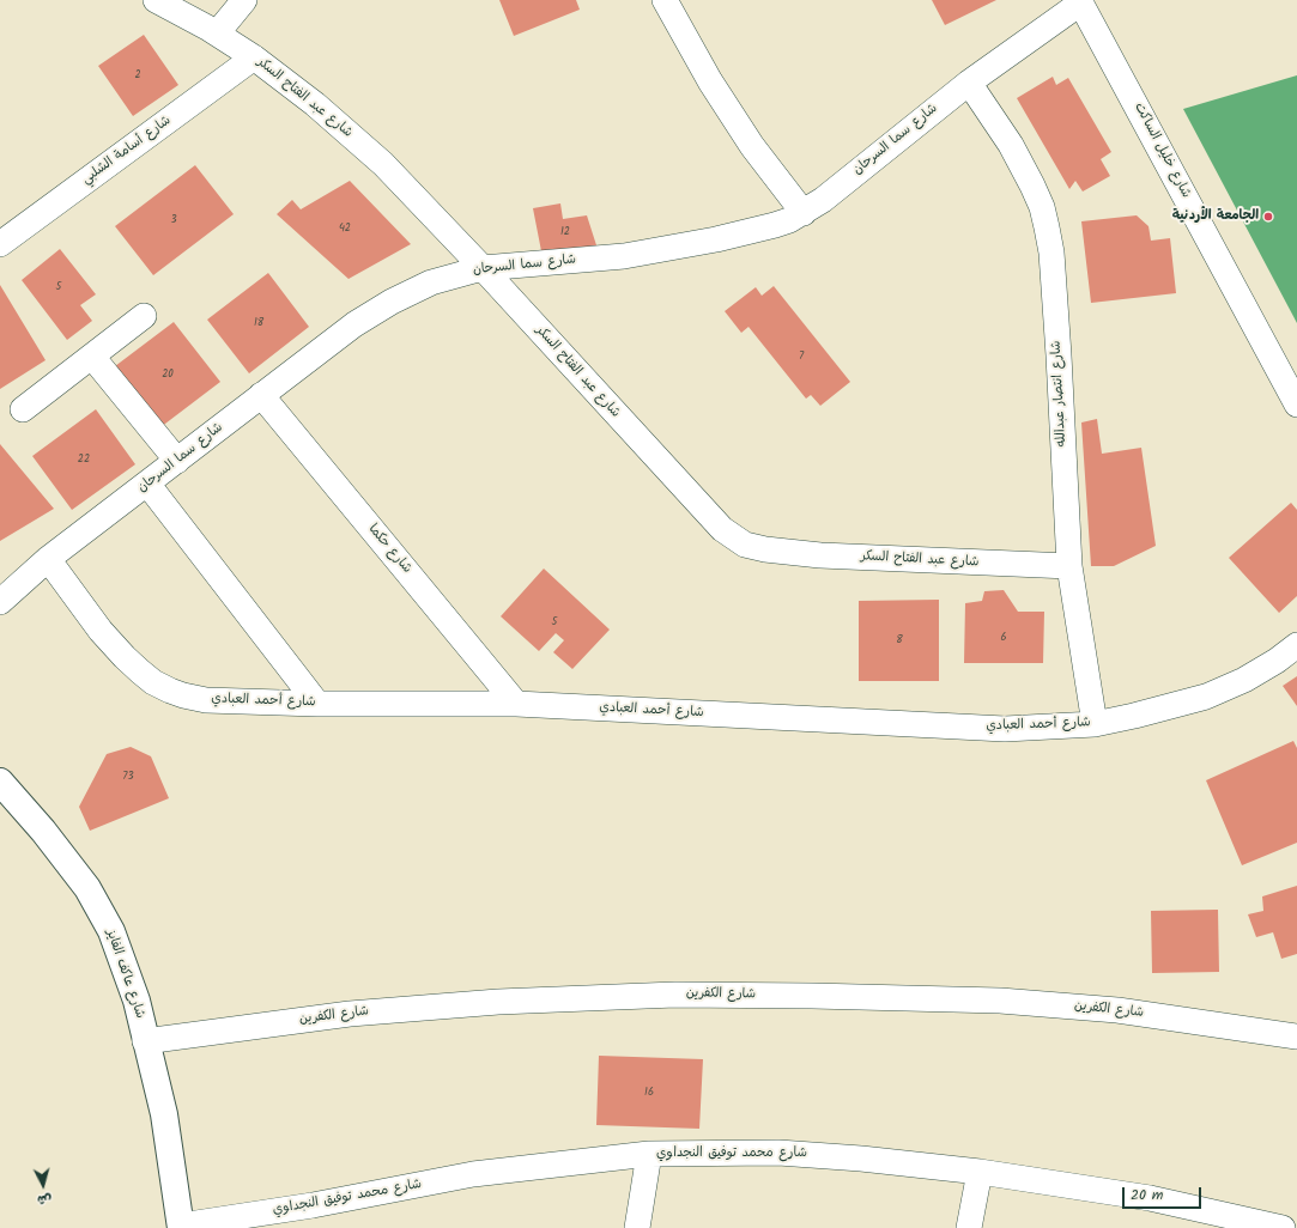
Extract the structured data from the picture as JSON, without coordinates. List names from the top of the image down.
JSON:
{
  "streets": {
    "main road": ["شارع عاكف الفايز"],
    "street": [
      "شارع عبد الفتاح السكر",
      "شارع سما السرحان",
      "شارع أسامة الشلبي",
      "شارع خليل الساكت",
      "شارع انتصار عبدالله",
      "شارع حكما",
      "شارع أحمد العبادي",
      "شارع الكفرين",
      "شارع محمد توفيق النجداوي"
    ]
  },
  "crossings": [
    ["شارع عبد الفتاح السكر", "شارع سما السرحان"],
    ["شارع عبد الفتاح السكر", "شارع أسامة الشلبي"],
    ["شارع عبد الفتاح السكر", "شارع انتصار عبدالله"],
    ["شارع سما السرحان", "شارع خليل الساكت"],
    ["شارع سما السرحان", "شارع انتصار عبدالله"],
    ["شارع سما السرحان", "شارع حكما"],
    ["شارع سما السرحان", "شارع أحمد العبادي"],
    ["شارع انتصار عبدالله", "شارع أحمد العبادي"],
    ["شارع حكما", "شارع أحمد العبادي"],
    ["شارع عاكف الفايز", "شارع الكفرين"],
    ["شارع عاكف الفايز", "شارع محمد توفيق النجداوي"]
  ],
  "places": ["الجامعة الأردنية"],
  "house_numbers": [
    "2",
    "3",
    "42",
    "12",
    "5",
    "18",
    "7",
    "20",
    "22",
    "5",
    "6",
    "8",
    "73",
    "16"
  ],
  "scale_bar": "20 m",
  "north": "bottom"
}
